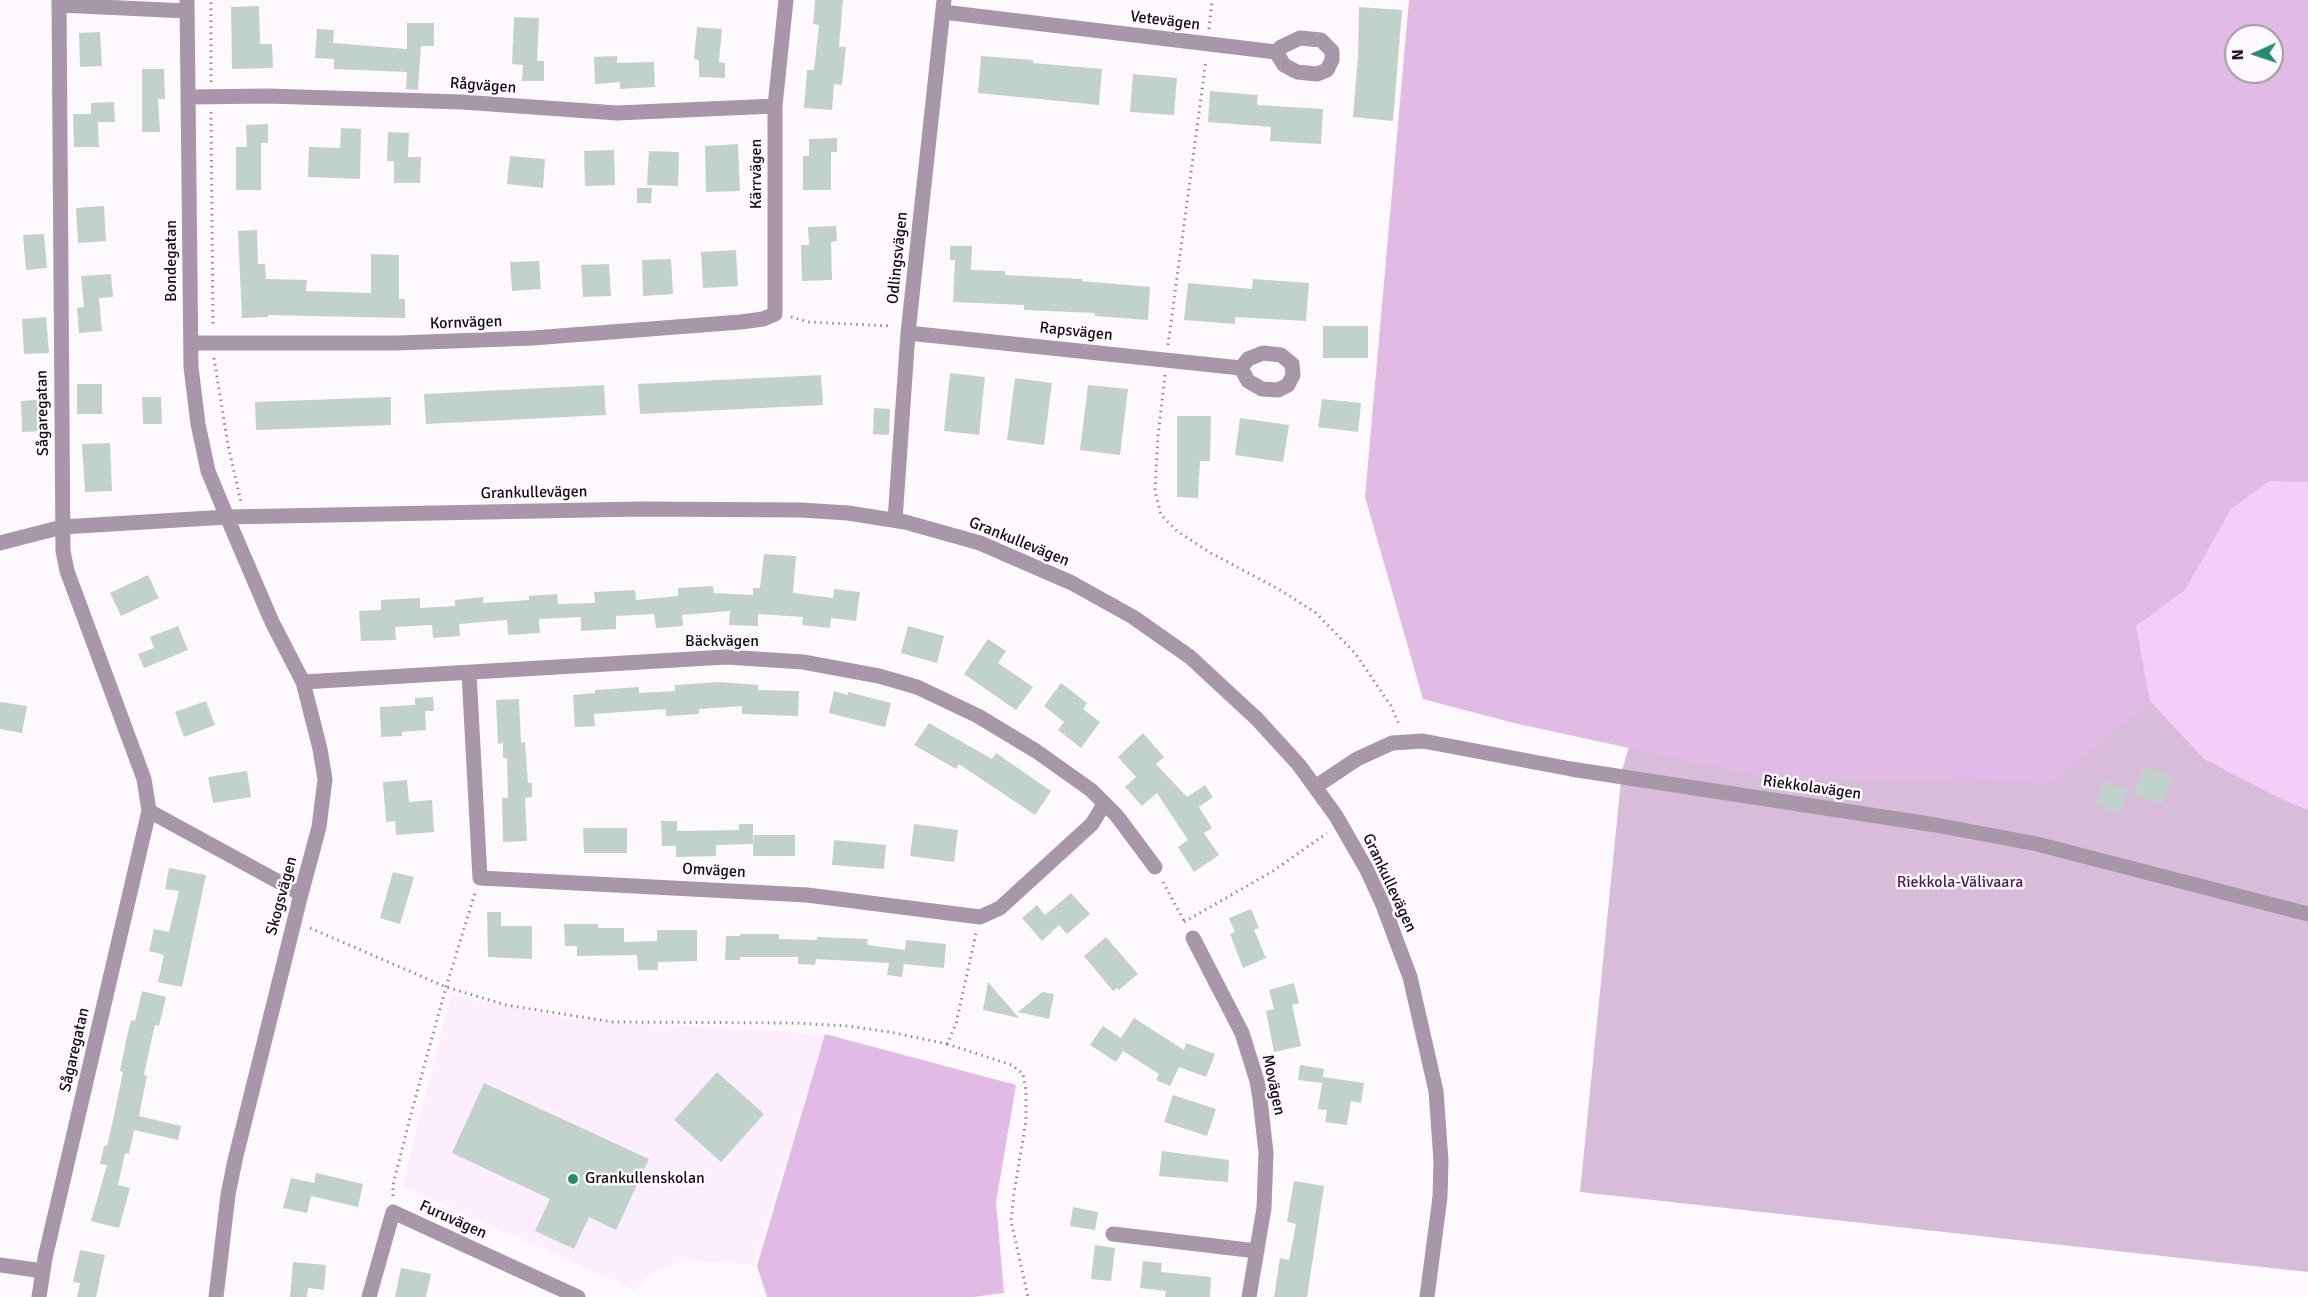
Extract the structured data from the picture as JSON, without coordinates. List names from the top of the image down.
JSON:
{
  "streets": {
    "street": [
      "Vetevägen",
      "Rågvägen",
      "Kärrvägen",
      "Odlingsvägen",
      "Bondegatan",
      "Kornvägen",
      "Rapsvägen",
      "Sågaregatan",
      "Grankullevägen",
      "Bäckvägen",
      "Riekkolavägen",
      "Omvägen",
      "Skogsvägen",
      "Movägen",
      "Furuvägen"
    ]
  },
  "crossings": [
    ["Vetevägen", "Odlingsvägen"],
    ["Rågvägen", "Kärrvägen"],
    ["Rågvägen", "Bondegatan"],
    ["Kärrvägen", "Kornvägen"],
    ["Odlingsvägen", "Rapsvägen"],
    ["Odlingsvägen", "Grankullevägen"],
    ["Bondegatan", "Kornvägen"],
    ["Bondegatan", "Grankullevägen"],
    ["Bondegatan", "Skogsvägen"],
    ["Sågaregatan", "Grankullevägen"],
    ["Grankullevägen", "Riekkolavägen"],
    ["Grankullevägen", "Skogsvägen"],
    ["Bäckvägen", "Skogsvägen"]
  ],
  "parks": ["Riekkola-Välivaara"],
  "places": ["Grankullenskolan"],
  "north": "left"
}
